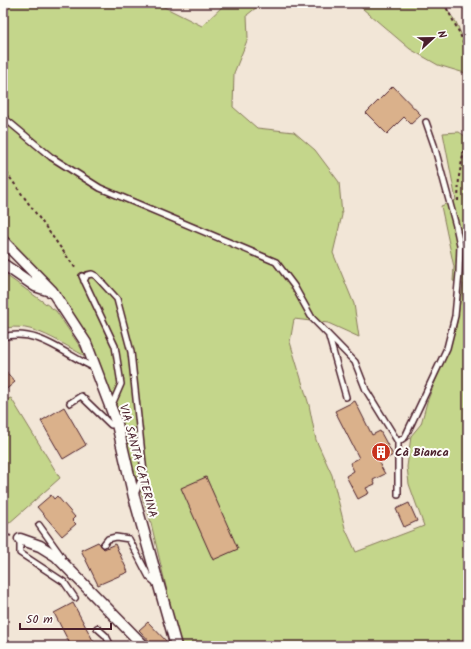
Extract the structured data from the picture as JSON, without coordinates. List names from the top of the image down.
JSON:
{
  "streets": {
    "street": ["VIA SANTA CATERINA"]
  },
  "places": {
    "building": ["Cà Bianca"]
  },
  "scale_bar": "50 m",
  "north": "right"
}
